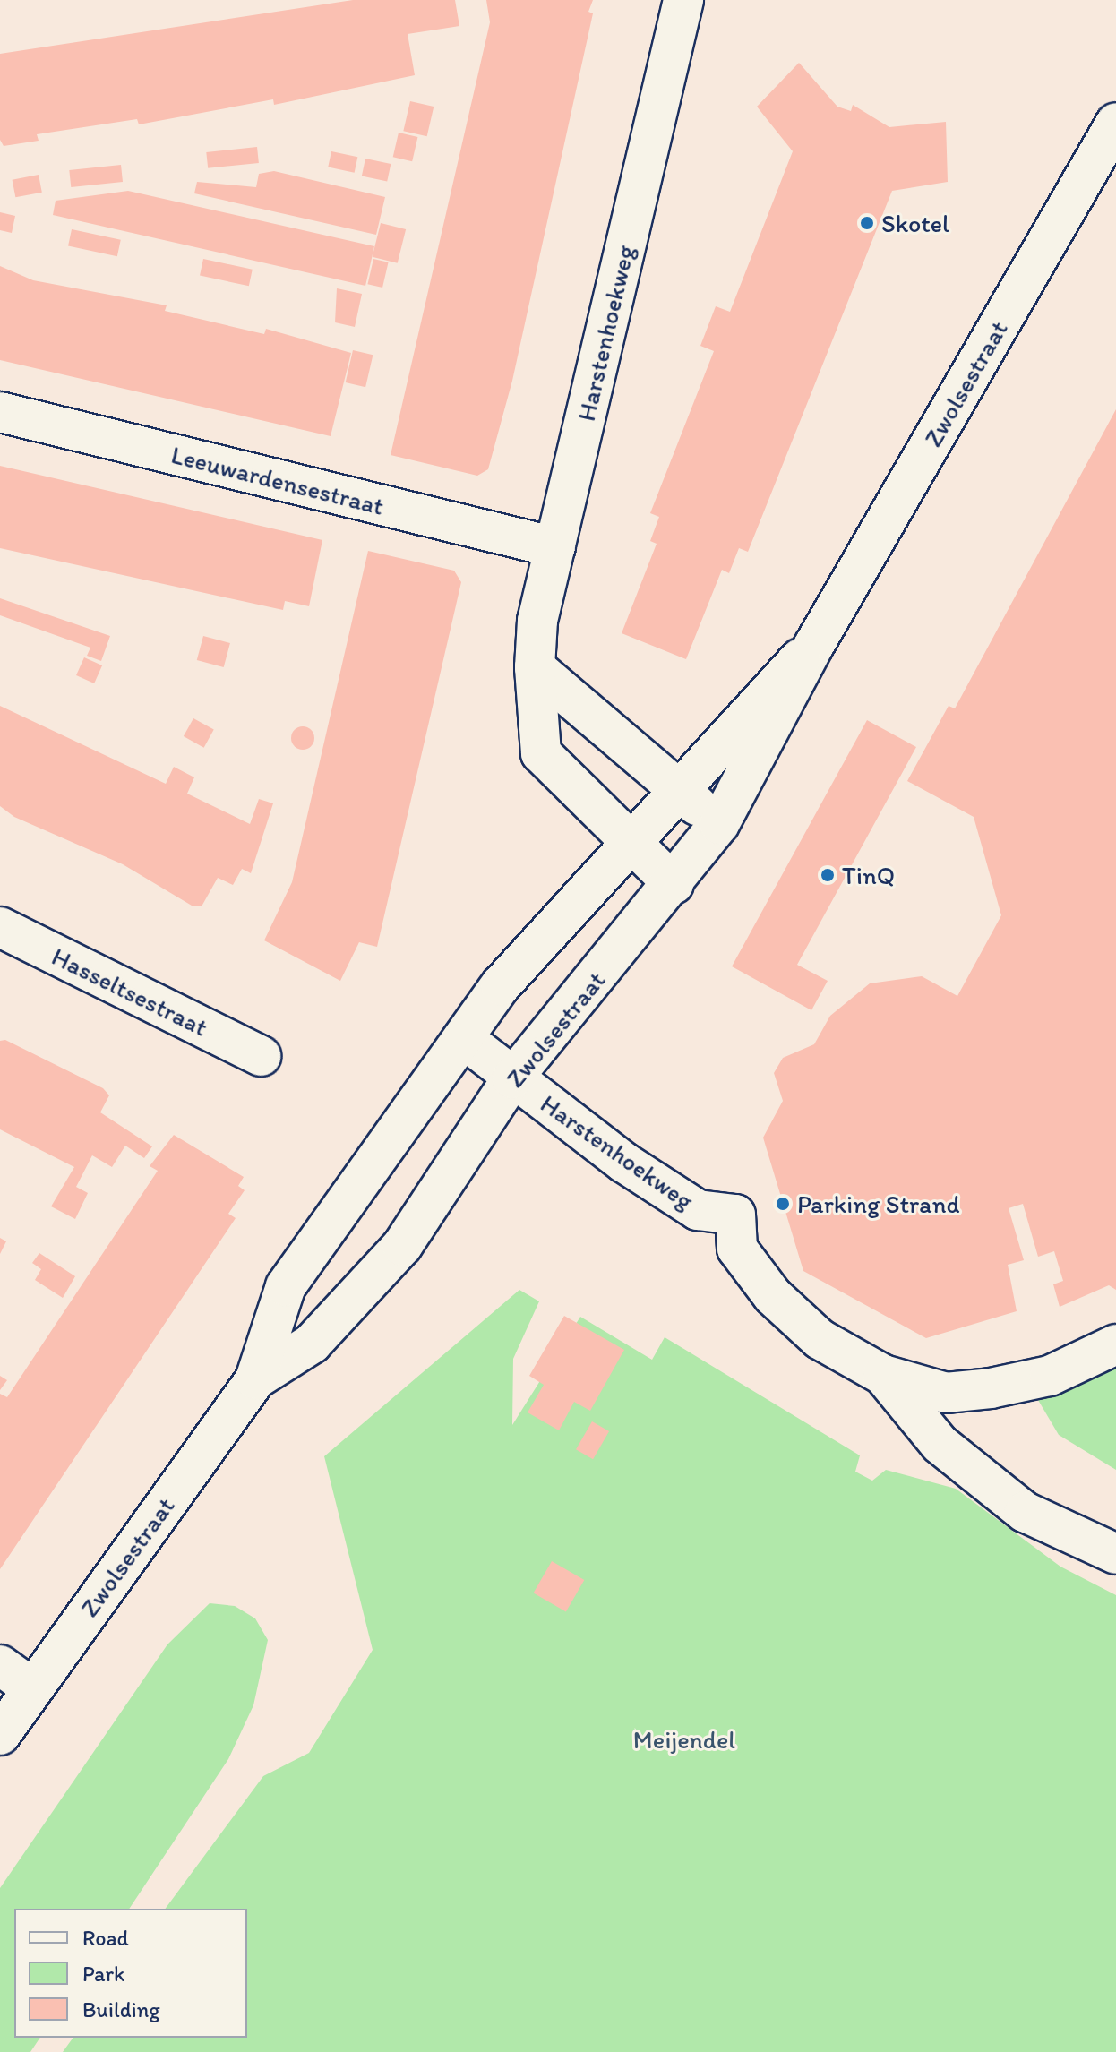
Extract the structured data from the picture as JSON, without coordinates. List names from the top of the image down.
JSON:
{
  "streets": {
    "street": [
      "Harstenhoekweg",
      "Zwolsestraat",
      "Leeuwardensestraat",
      "Hasseltsestraat"
    ]
  },
  "crossings": [
    ["Harstenhoekweg", "Zwolsestraat"],
    ["Harstenhoekweg", "Leeuwardensestraat"]
  ],
  "parks": ["Meijendel"],
  "places": ["Skotel", "TinQ", "Parking Strand"],
  "legend": ["Road", "Park", "Building"]
}
